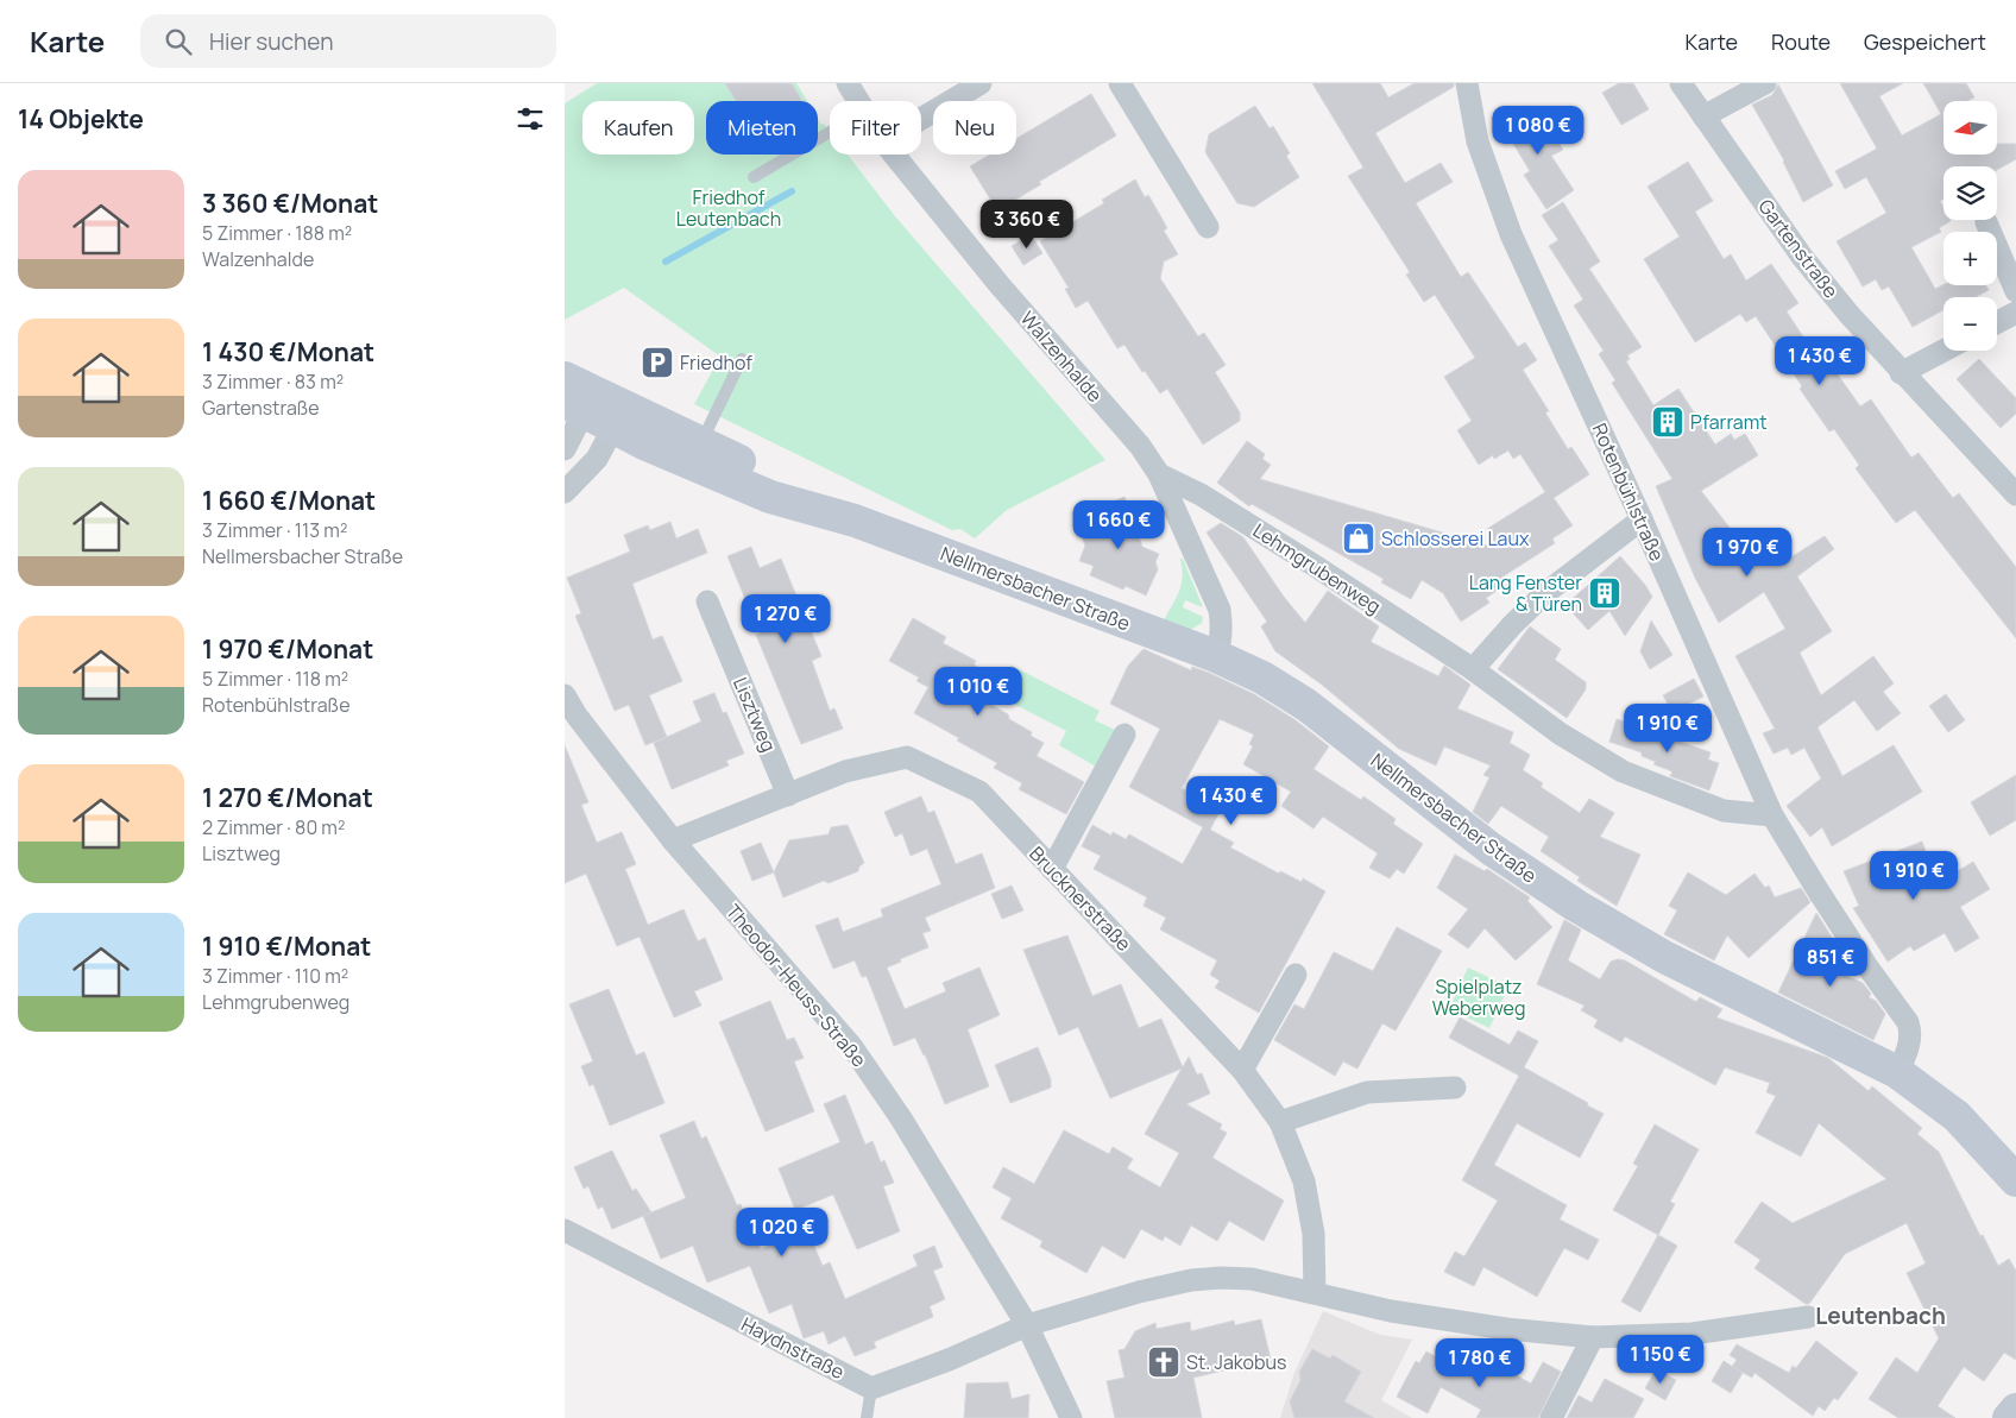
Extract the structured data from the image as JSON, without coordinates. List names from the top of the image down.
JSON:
{
  "streets": {
    "street": [
      "Gartenstraße",
      "Walzenhalde",
      "Rotenbühlstraße",
      "Lehmgrubenweg",
      "Nellmersbacher Straße",
      "Lisztweg",
      "Brucknerstraße",
      "Theodor-Heuss-Straße",
      "Haydnstraße"
    ]
  },
  "crossings": [
    ["Walzenhalde", "Lehmgrubenweg"],
    ["Walzenhalde", "Nellmersbacher Straße"],
    ["Rotenbühlstraße", "Lehmgrubenweg"],
    ["Rotenbühlstraße", "Nellmersbacher Straße"],
    ["Lisztweg", "Brucknerstraße"],
    ["Brucknerstraße", "Theodor-Heuss-Straße"]
  ],
  "districts": ["Leutenbach"],
  "parks": ["Friedhof Leutenbach", "Spielplatz Weberweg"],
  "places": {
    "parking": ["Friedhof"],
    "building": ["Pfarramt", "Lang Fenster & Türen"],
    "shop": ["Schlosserei Laux"],
    "church": ["St. Jakobus"]
  },
  "north": "left",
  "page": {
    "header": "Karte",
    "search": "Hier suchen",
    "nav": ["Karte", "Route", "Gespeichert"],
    "heading": "14 Objekte",
    "map_buttons": ["+", "−"],
    "chip": [
      "Kaufen",
      "Mieten",
      "Filter",
      "Neu"
    ],
    "price": [
      "1 080 €",
      "3 360 €",
      "1 430 €",
      "1 660 €",
      "1 970 €",
      "1 270 €",
      "1 010 €",
      "1 910 €",
      "1 430 €",
      "1 910 €",
      "851 €",
      "1 020 €",
      "1 150 €",
      "1 780 €"
    ],
    "list": [
      {
        "name": "3 360 €/Monat",
        "note": "5 Zimmer · 188 m² · Walzenhalde"
      },
      {
        "name": "1 430 €/Monat",
        "note": "3 Zimmer · 83 m² · Gartenstraße"
      },
      {
        "name": "1 660 €/Monat",
        "note": "3 Zimmer · 113 m² · Nellmersbacher Straße"
      },
      {
        "name": "1 970 €/Monat",
        "note": "5 Zimmer · 118 m² · Rotenbühlstraße"
      },
      {
        "name": "1 270 €/Monat",
        "note": "2 Zimmer · 80 m² · Lisztweg"
      },
      {
        "name": "1 910 €/Monat",
        "note": "3 Zimmer · 110 m² · Lehmgrubenweg"
      }
    ]
  }
}
